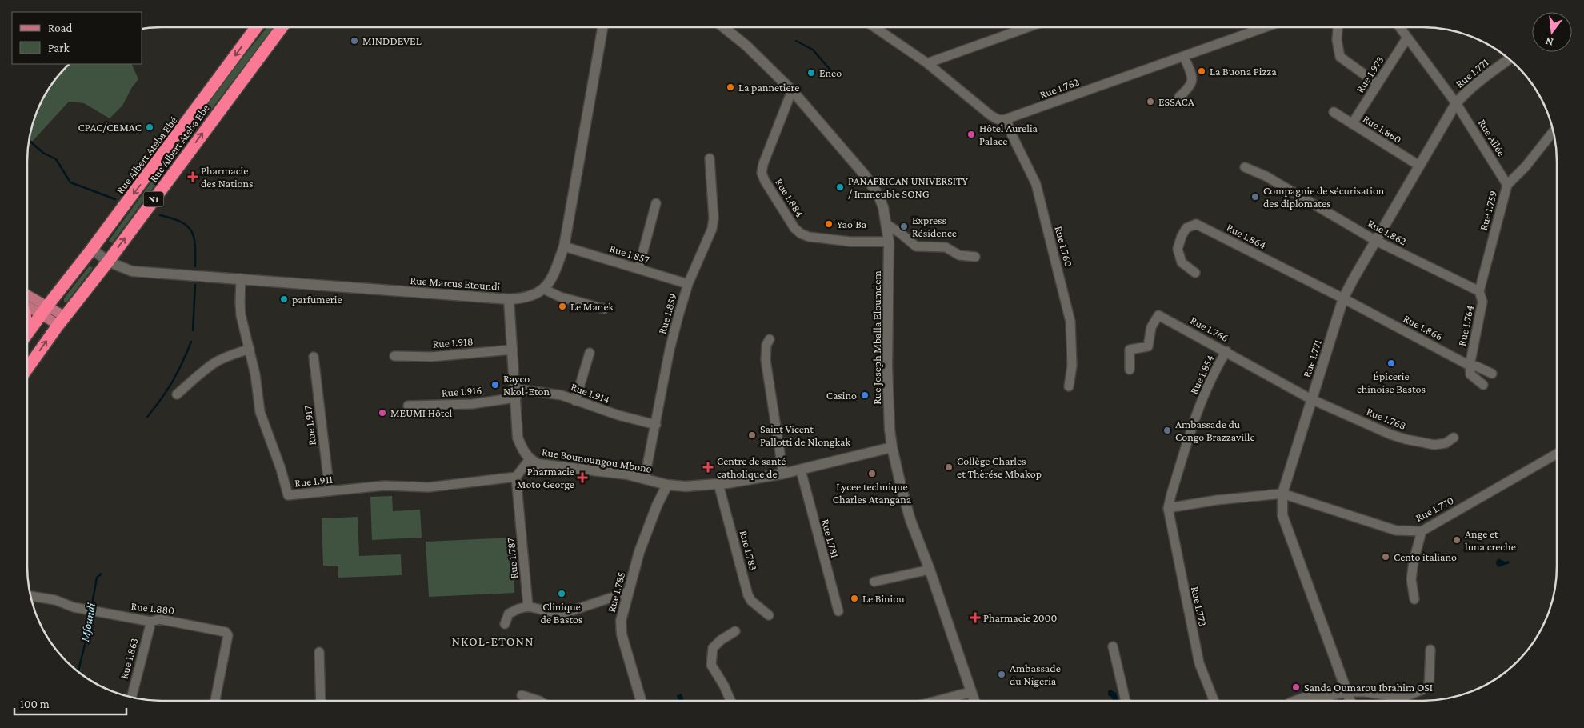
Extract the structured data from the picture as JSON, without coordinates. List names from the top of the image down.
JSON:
{
  "streets": {
    "highway": ["Rue Albert Ateba Ebe", "Rue Albert Ateba Ebé", "N1"],
    "street": [
      "Rue 1.771",
      "Rue 1.973",
      "Rue 1.762",
      "Rue 1.860",
      "Rue Allée",
      "Rue 1.884",
      "Rue 1.759",
      "Rue 1.862",
      "Rue 1.864",
      "Rue 1.760",
      "Rue 1.857",
      "Rue Marcus Etoundi",
      "Rue 1.859",
      "Rue 1.764",
      "Rue 1.866",
      "Rue 1.766",
      "Rue Joseph Mballa Eloumdem",
      "Rue 1.918",
      "Rue 1.854",
      "Rue 1.916",
      "Rue 1.914",
      "Rue 1.768",
      "Rue 1.917",
      "Rue Bounoungou Mbono",
      "Rue 1.911",
      "Rue 1.770",
      "Rue 1.781",
      "Rue 1.783",
      "Rue 1.787",
      "Rue 1.785",
      "Rue 1.773",
      "Rue 1.880",
      "Rue 1.863"
    ]
  },
  "crossings": [
    ["Rue 1.771", "Rue 1.860"],
    ["Rue 1.771", "Rue Allée"],
    ["Rue 1.771", "Rue 1.862"],
    ["Rue 1.771", "Rue 1.864"],
    ["Rue 1.771", "Rue 1.866"],
    ["Rue 1.771", "Rue 1.766"],
    ["Rue 1.771", "Rue 1.768"],
    ["Rue 1.771", "Rue 1.770"],
    ["Rue 1.973", "Rue 1.860"],
    ["Rue 1.762", "Rue 1.760"],
    ["Rue Allée", "Rue 1.759"],
    ["Rue Albert Ateba Ebe", "Rue Marcus Etoundi"],
    ["Rue Albert Ateba Ebé", "N1"],
    ["Rue Albert Ateba Ebé", "Rue Marcus Etoundi"],
    ["Rue 1.884", "Rue Joseph Mballa Eloumdem"],
    ["Rue 1.759", "Rue 1.862"],
    ["Rue 1.759", "Rue 1.764"],
    ["Rue 1.862", "Rue 1.764"],
    ["Rue 1.864", "Rue 1.866"],
    ["Rue 1.857", "Rue Marcus Etoundi"],
    ["Rue 1.857", "Rue 1.859"],
    ["Rue Marcus Etoundi", "Rue Bounoungou Mbono"],
    ["Rue Marcus Etoundi", "Rue 1.911"],
    ["Rue 1.859", "Rue 1.914"],
    ["Rue 1.859", "Rue Bounoungou Mbono"],
    ["Rue 1.764", "Rue 1.866"],
    ["Rue 1.766", "Rue 1.854"],
    ["Rue 1.766", "Rue 1.768"],
    ["Rue Joseph Mballa Eloumdem", "Rue Bounoungou Mbono"],
    ["Rue 1.918", "Rue Bounoungou Mbono"],
    ["Rue 1.854", "Rue 1.773"],
    ["Rue 1.916", "Rue 1.914"],
    ["Rue 1.916", "Rue Bounoungou Mbono"],
    ["Rue 1.914", "Rue Bounoungou Mbono"],
    ["Rue 1.917", "Rue 1.911"],
    ["Rue Bounoungou Mbono", "Rue 1.781"],
    ["Rue Bounoungou Mbono", "Rue 1.783"],
    ["Rue Bounoungou Mbono", "Rue 1.785"],
    ["Rue 1.911", "Rue 1.787"],
    ["Rue 1.880", "Rue 1.863"]
  ],
  "one_way": ["Rue Albert Ateba Ebe", "Rue Albert Ateba Ebé"],
  "districts": ["NKOL-ETONN"],
  "water": ["Mfoundi"],
  "places": {
    "other": [
      "MINDDEVEL",
      "La Buona Pizza",
      "Eneo",
      "La pannetiere",
      "ESSACA",
      "CPAC/CEMAC",
      "Hôtel Aurelia Palace",
      "PANAFRICAN UNIVERSITY / Immeuble SONG",
      "Compagnie de sécurisation des diplomates",
      "Yao'Ba",
      "Express Résidence",
      "parfumerie",
      "Le Manek",
      "Épicerie chinoise Bastos",
      "Rayco Nkol-Eton",
      "Casino",
      "MEUMI Hôtel",
      "Ambassade du Congo Brazzaville",
      "Saint Vicent Pallotti de Nlongkak",
      "Collège Charles et Thèrése Mbakop",
      "Lycee technique Charles Atangana",
      "Ange et luna creche",
      "Cento italiano",
      "Clinique de Bastos",
      "Le Biniou",
      "Ambassade du Nigeria",
      "Sanda Oumarou Ibrahim OSI"
    ],
    "health": [
      "Pharmacie des Nations",
      "Centre de santé catholique de",
      "Pharmacie Moto George",
      "Pharmacie 2000"
    ]
  },
  "legend": ["Road", "Park"],
  "scale_bar": "100 m",
  "north": "bottom"
}
